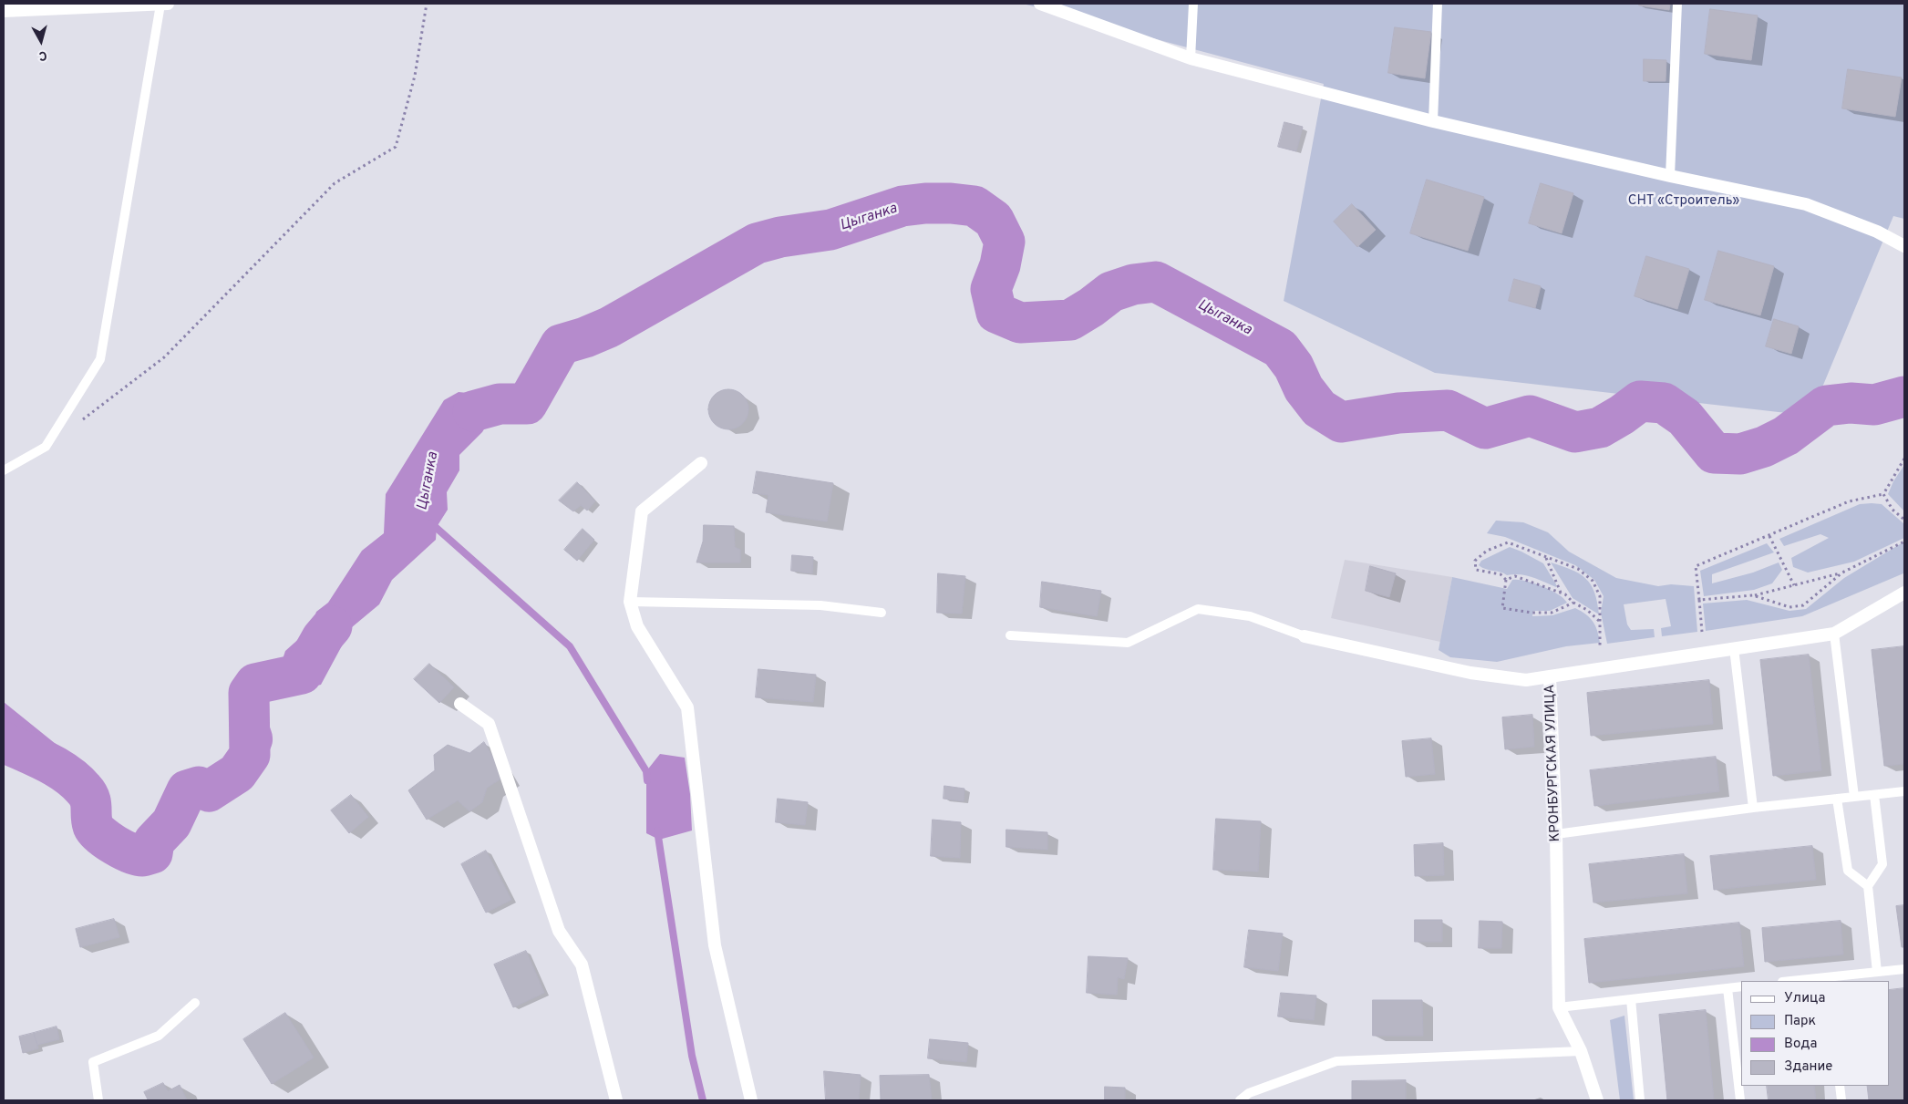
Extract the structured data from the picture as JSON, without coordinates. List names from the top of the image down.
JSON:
{
  "streets": {
    "street": ["КРОНБУРГСКАЯ УЛИЦА"]
  },
  "water": ["Цыганка"],
  "parks": ["СНТ «Строитель»"],
  "legend": [
    "Улица",
    "Парк",
    "Вода",
    "Здание"
  ],
  "north": "bottom"
}
